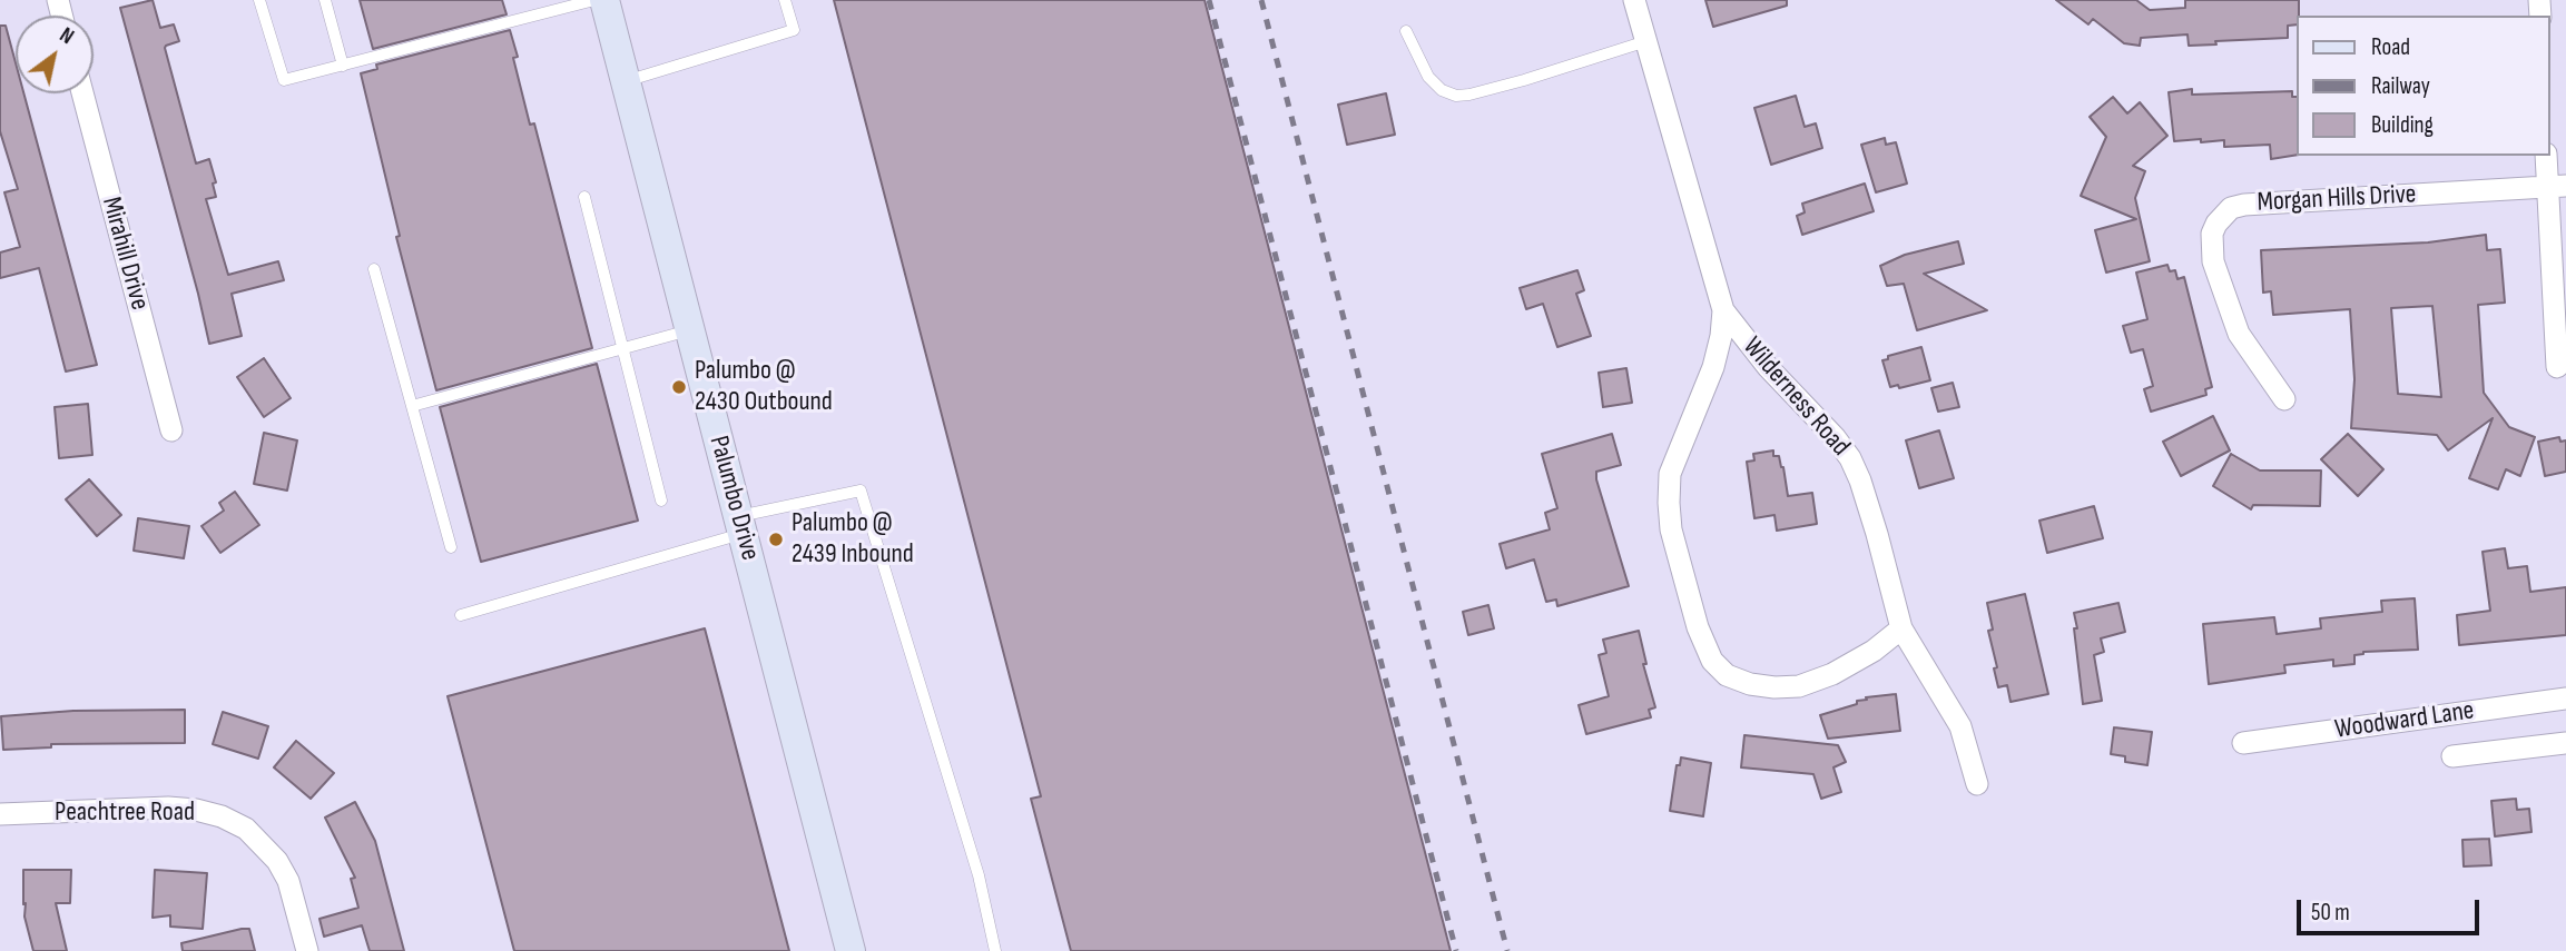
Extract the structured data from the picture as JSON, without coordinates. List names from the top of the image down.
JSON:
{
  "streets": {
    "street": [
      "Morgan Hills Drive",
      "Mirahill Drive",
      "Wilderness Road",
      "Palumbo Drive",
      "Woodward Lane",
      "Peachtree Road"
    ]
  },
  "places": ["Palumbo @ 2430 Outbound", "Palumbo @ 2439 Inbound"],
  "legend": ["Road", "Railway", "Building"],
  "scale_bar": "50 m",
  "north": "top right"
}
